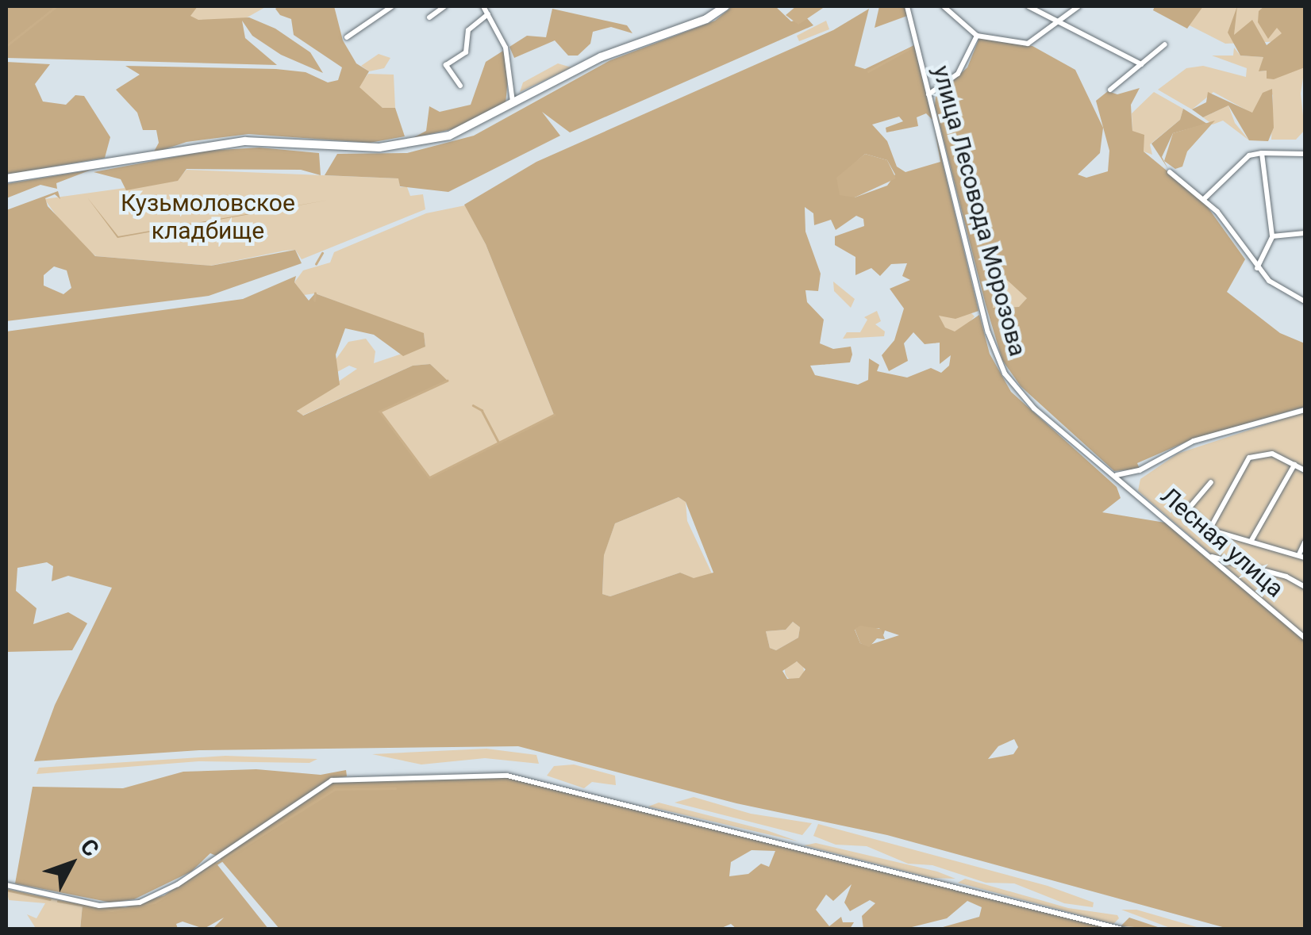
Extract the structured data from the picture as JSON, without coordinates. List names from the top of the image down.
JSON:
{
  "streets": {
    "street": ["улица Лесовода Морозова", "Лесная улица"]
  },
  "crossings": [
    ["улица Лесовода Морозова", "Лесная улица"]
  ],
  "parks": ["Кузьмоловское кладбище"],
  "north": "top right"
}
